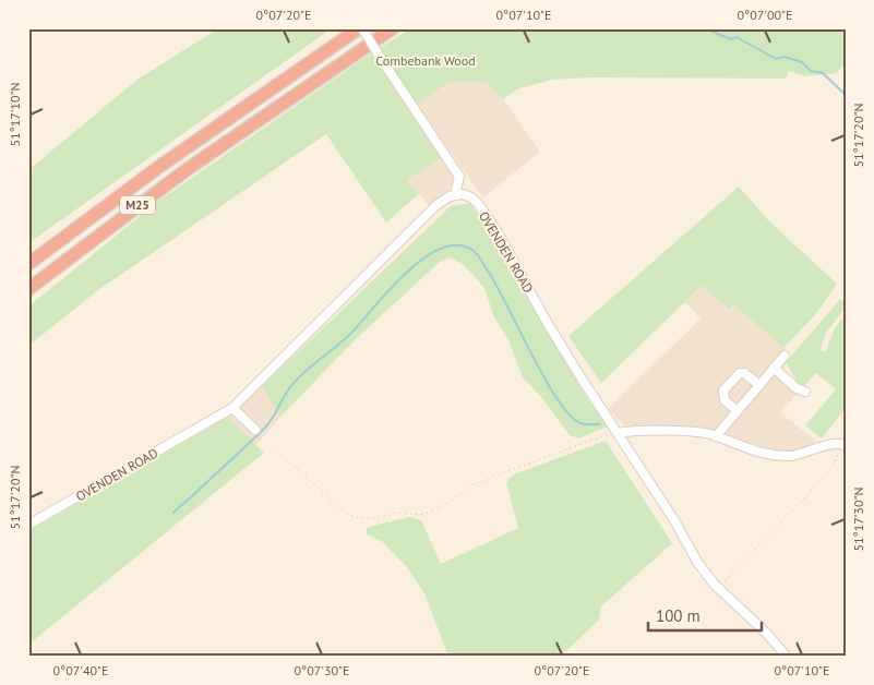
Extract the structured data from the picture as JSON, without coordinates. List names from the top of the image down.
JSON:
{
  "streets": {
    "highway": ["M25"],
    "street": ["OVENDEN ROAD"]
  },
  "parks": ["Combebank Wood"],
  "scale_bar": "100 m",
  "coordinates": [
    "0°07'20\"E",
    "0°07'10\"E",
    "0°07'00\"E",
    "51°17'10\"N",
    "51°17'20\"N",
    "51°17'30\"N",
    "0°07'40\"E",
    "0°07'30\"E"
  ]
}
